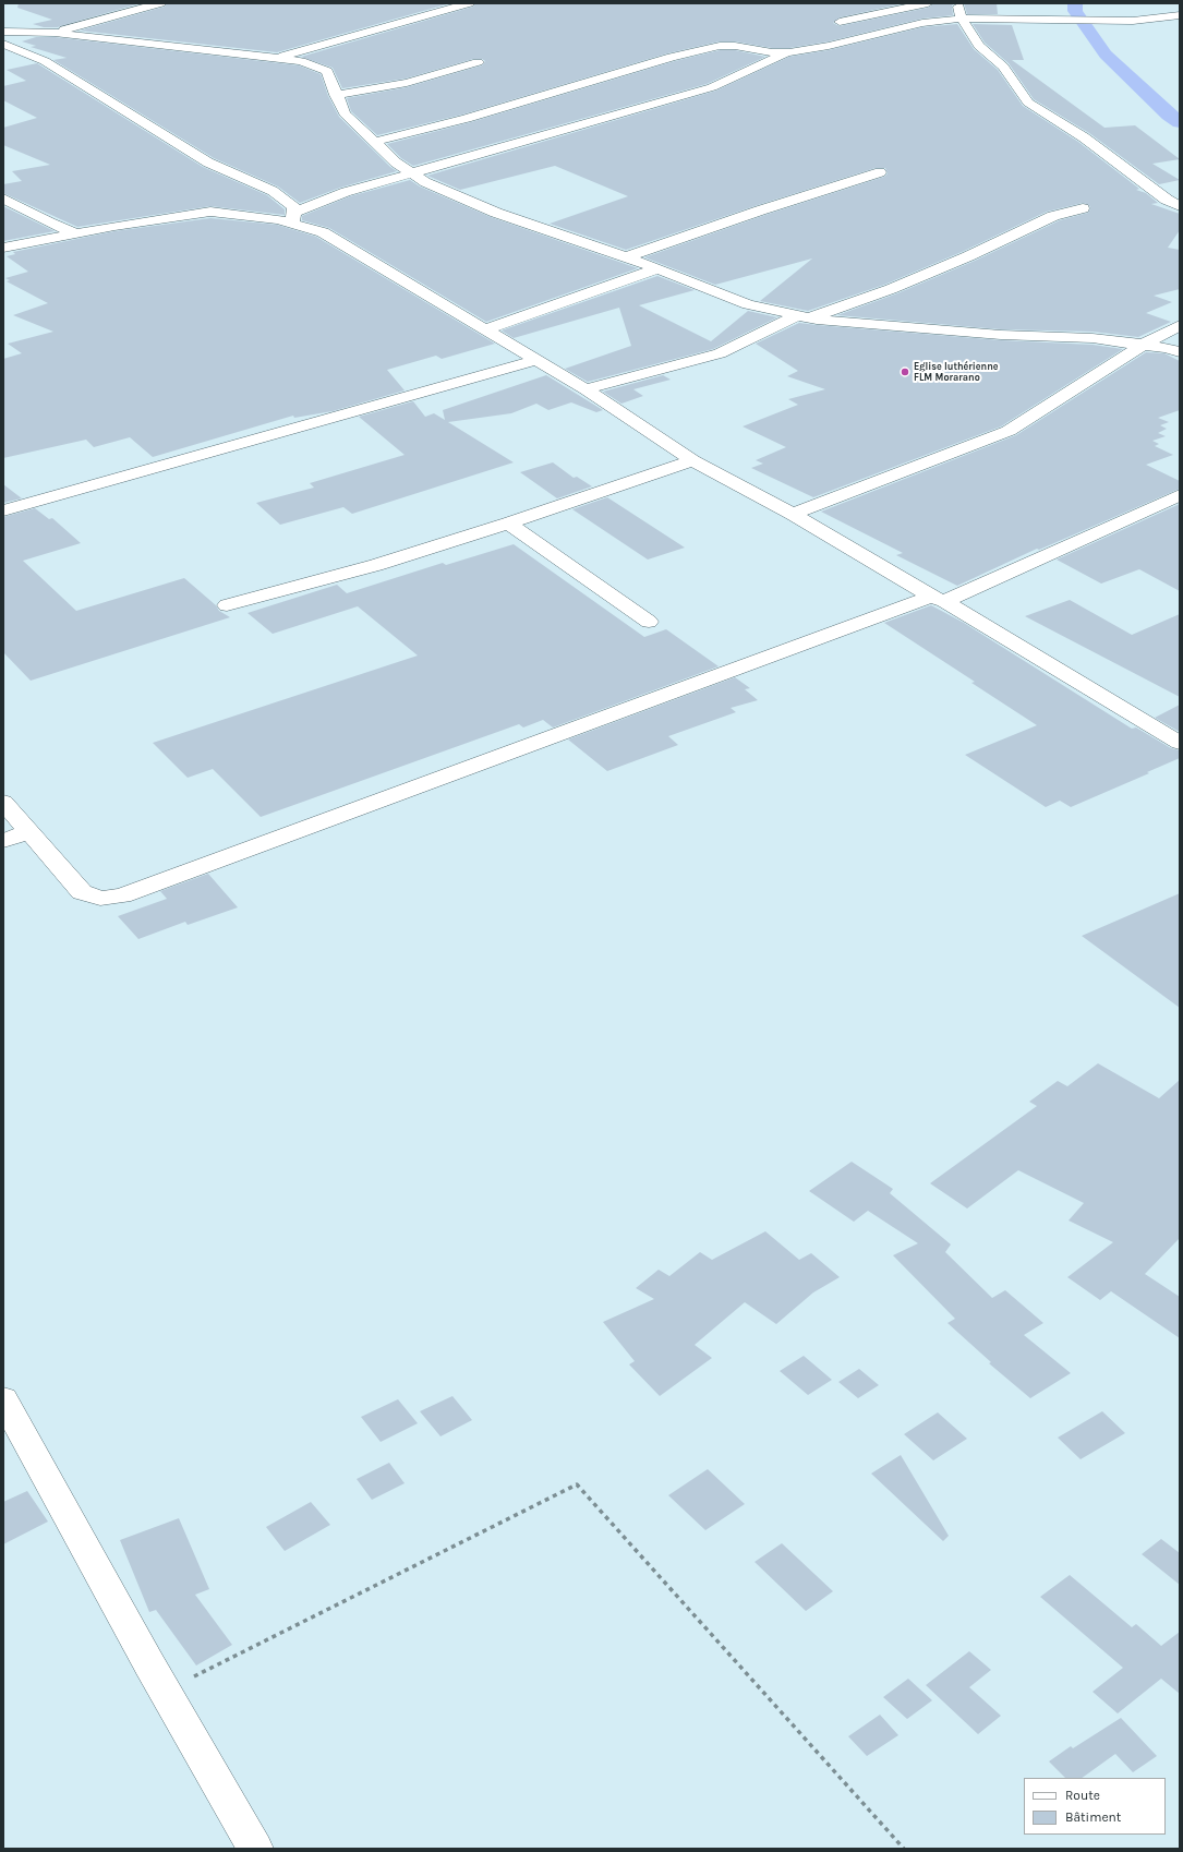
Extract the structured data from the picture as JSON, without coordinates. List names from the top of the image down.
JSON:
{
  "places": ["Eglise luthérienne FLM Morarano"],
  "legend": ["Route", "Bâtiment"]
}
